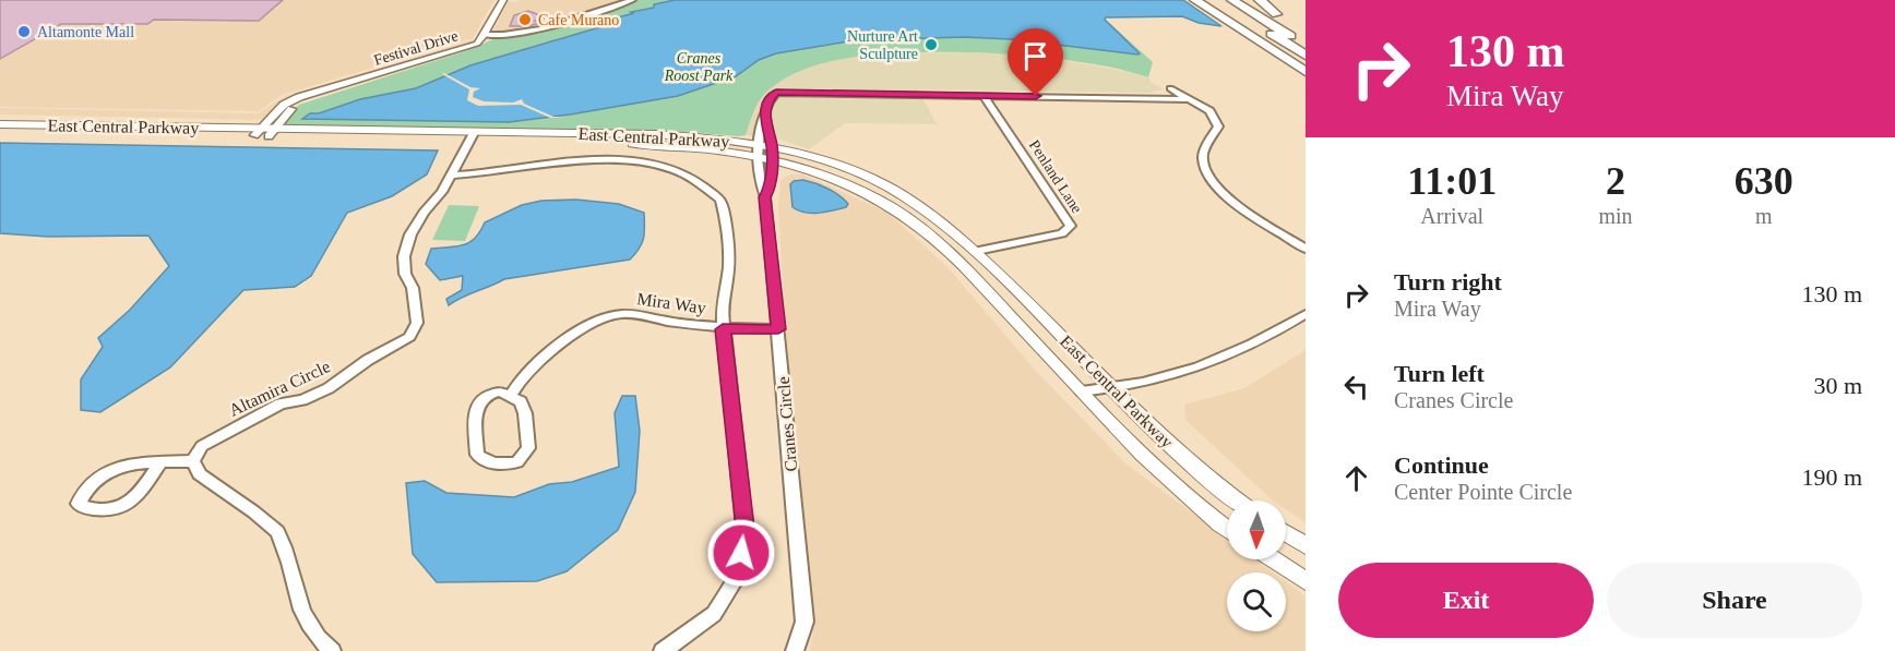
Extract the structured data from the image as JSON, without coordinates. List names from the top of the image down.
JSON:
{
  "streets": {
    "main road": ["East Central Parkway"],
    "street": [
      "Festival Drive",
      "Penland Lane",
      "Mira Way",
      "Altamira Circle",
      "Cranes Circle"
    ]
  },
  "crossings": [
    ["Festival Drive", "East Central Parkway"],
    ["East Central Parkway", "Penland Lane"],
    ["East Central Parkway", "Altamira Circle"],
    ["East Central Parkway", "Cranes Circle"],
    ["Mira Way", "Cranes Circle"]
  ],
  "parks": ["Cranes Roost Park"],
  "places": ["Cafe Murano", "Altamonte Mall", "Nurture Art Sculpture"],
  "north": "bottom",
  "page": {
    "turn": ["130 m", "Mira Way"],
    "eta": [
      "11:01",
      "Arrival",
      "2",
      "min",
      "630",
      "m"
    ],
    "list": [
      {
        "name": "Turn right",
        "note": "Mira Way",
        "value": "130 m"
      },
      {
        "name": "Turn left",
        "note": "Cranes Circle",
        "value": "30 m"
      },
      {
        "name": "Continue",
        "note": "Center Pointe Circle",
        "value": "190 m"
      }
    ],
    "buttons": ["Exit", "Share"]
  }
}
